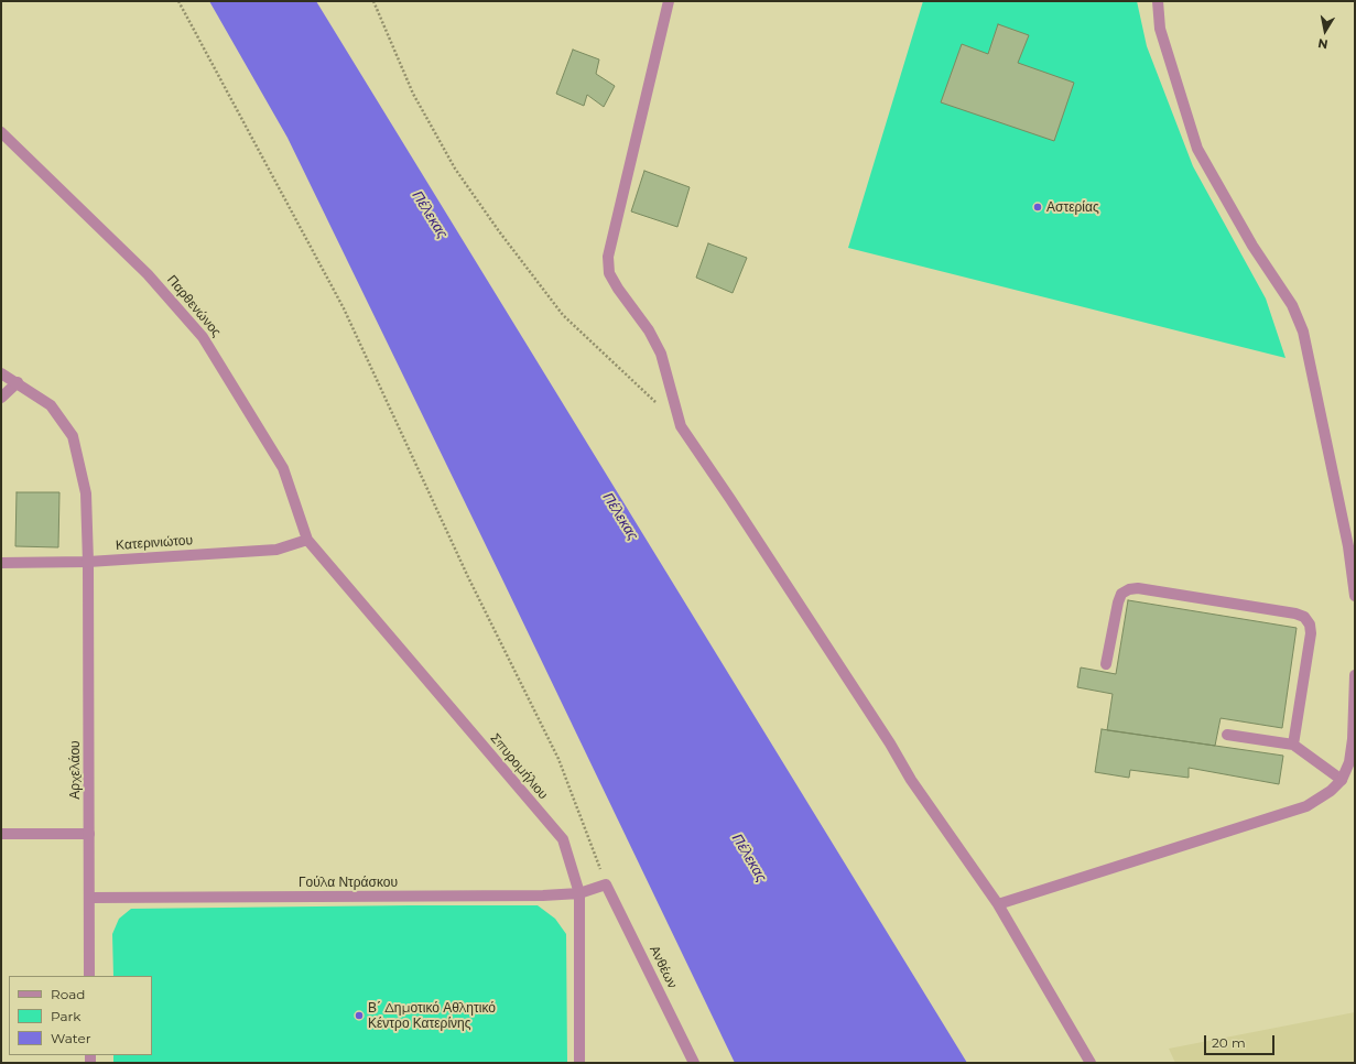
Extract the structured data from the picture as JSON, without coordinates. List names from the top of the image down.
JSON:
{
  "streets": {
    "street": [
      "Παρθενώνος",
      "Κατερινιώτου",
      "Σπυρομήλιου",
      "Αρχελάου",
      "Γούλα Ντράσκου",
      "Ανθέων"
    ]
  },
  "crossings": [
    ["Παρθενώνος", "Κατερινιώτου"],
    ["Παρθενώνος", "Σπυρομήλιου"],
    ["Κατερινιώτου", "Σπυρομήλιου"],
    ["Κατερινιώτου", "Αρχελάου"],
    ["Σπυρομήλιου", "Γούλα Ντράσκου"],
    ["Αρχελάου", "Γούλα Ντράσκου"],
    ["Γούλα Ντράσκου", "Ανθέων"]
  ],
  "water": ["Πέλεκας"],
  "places": ["Αστερίας", "Β΄ Δημοτικό Αθλητικό Κέντρο Κατερίνης"],
  "legend": ["Road", "Park", "Water"],
  "scale_bar": "20 m",
  "north": "bottom"
}
